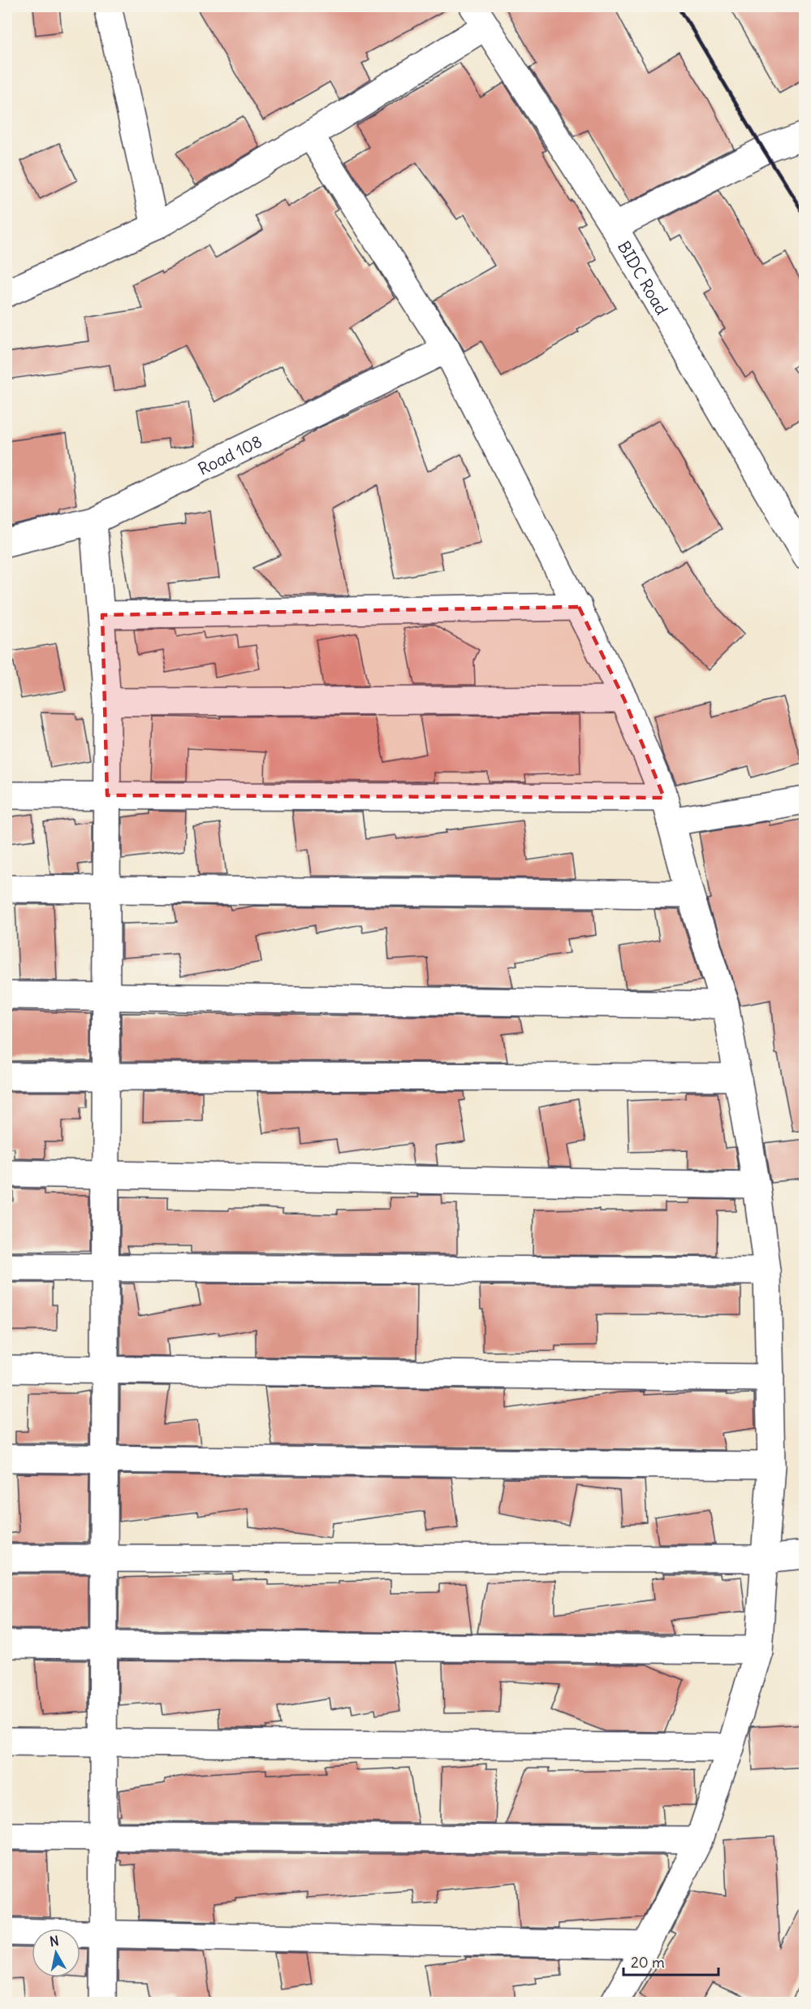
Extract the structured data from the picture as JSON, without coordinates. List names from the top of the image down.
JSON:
{
  "streets": {
    "street": ["BIDC Road", "Road 108"]
  },
  "scale_bar": "20 m",
  "north": "top"
}
